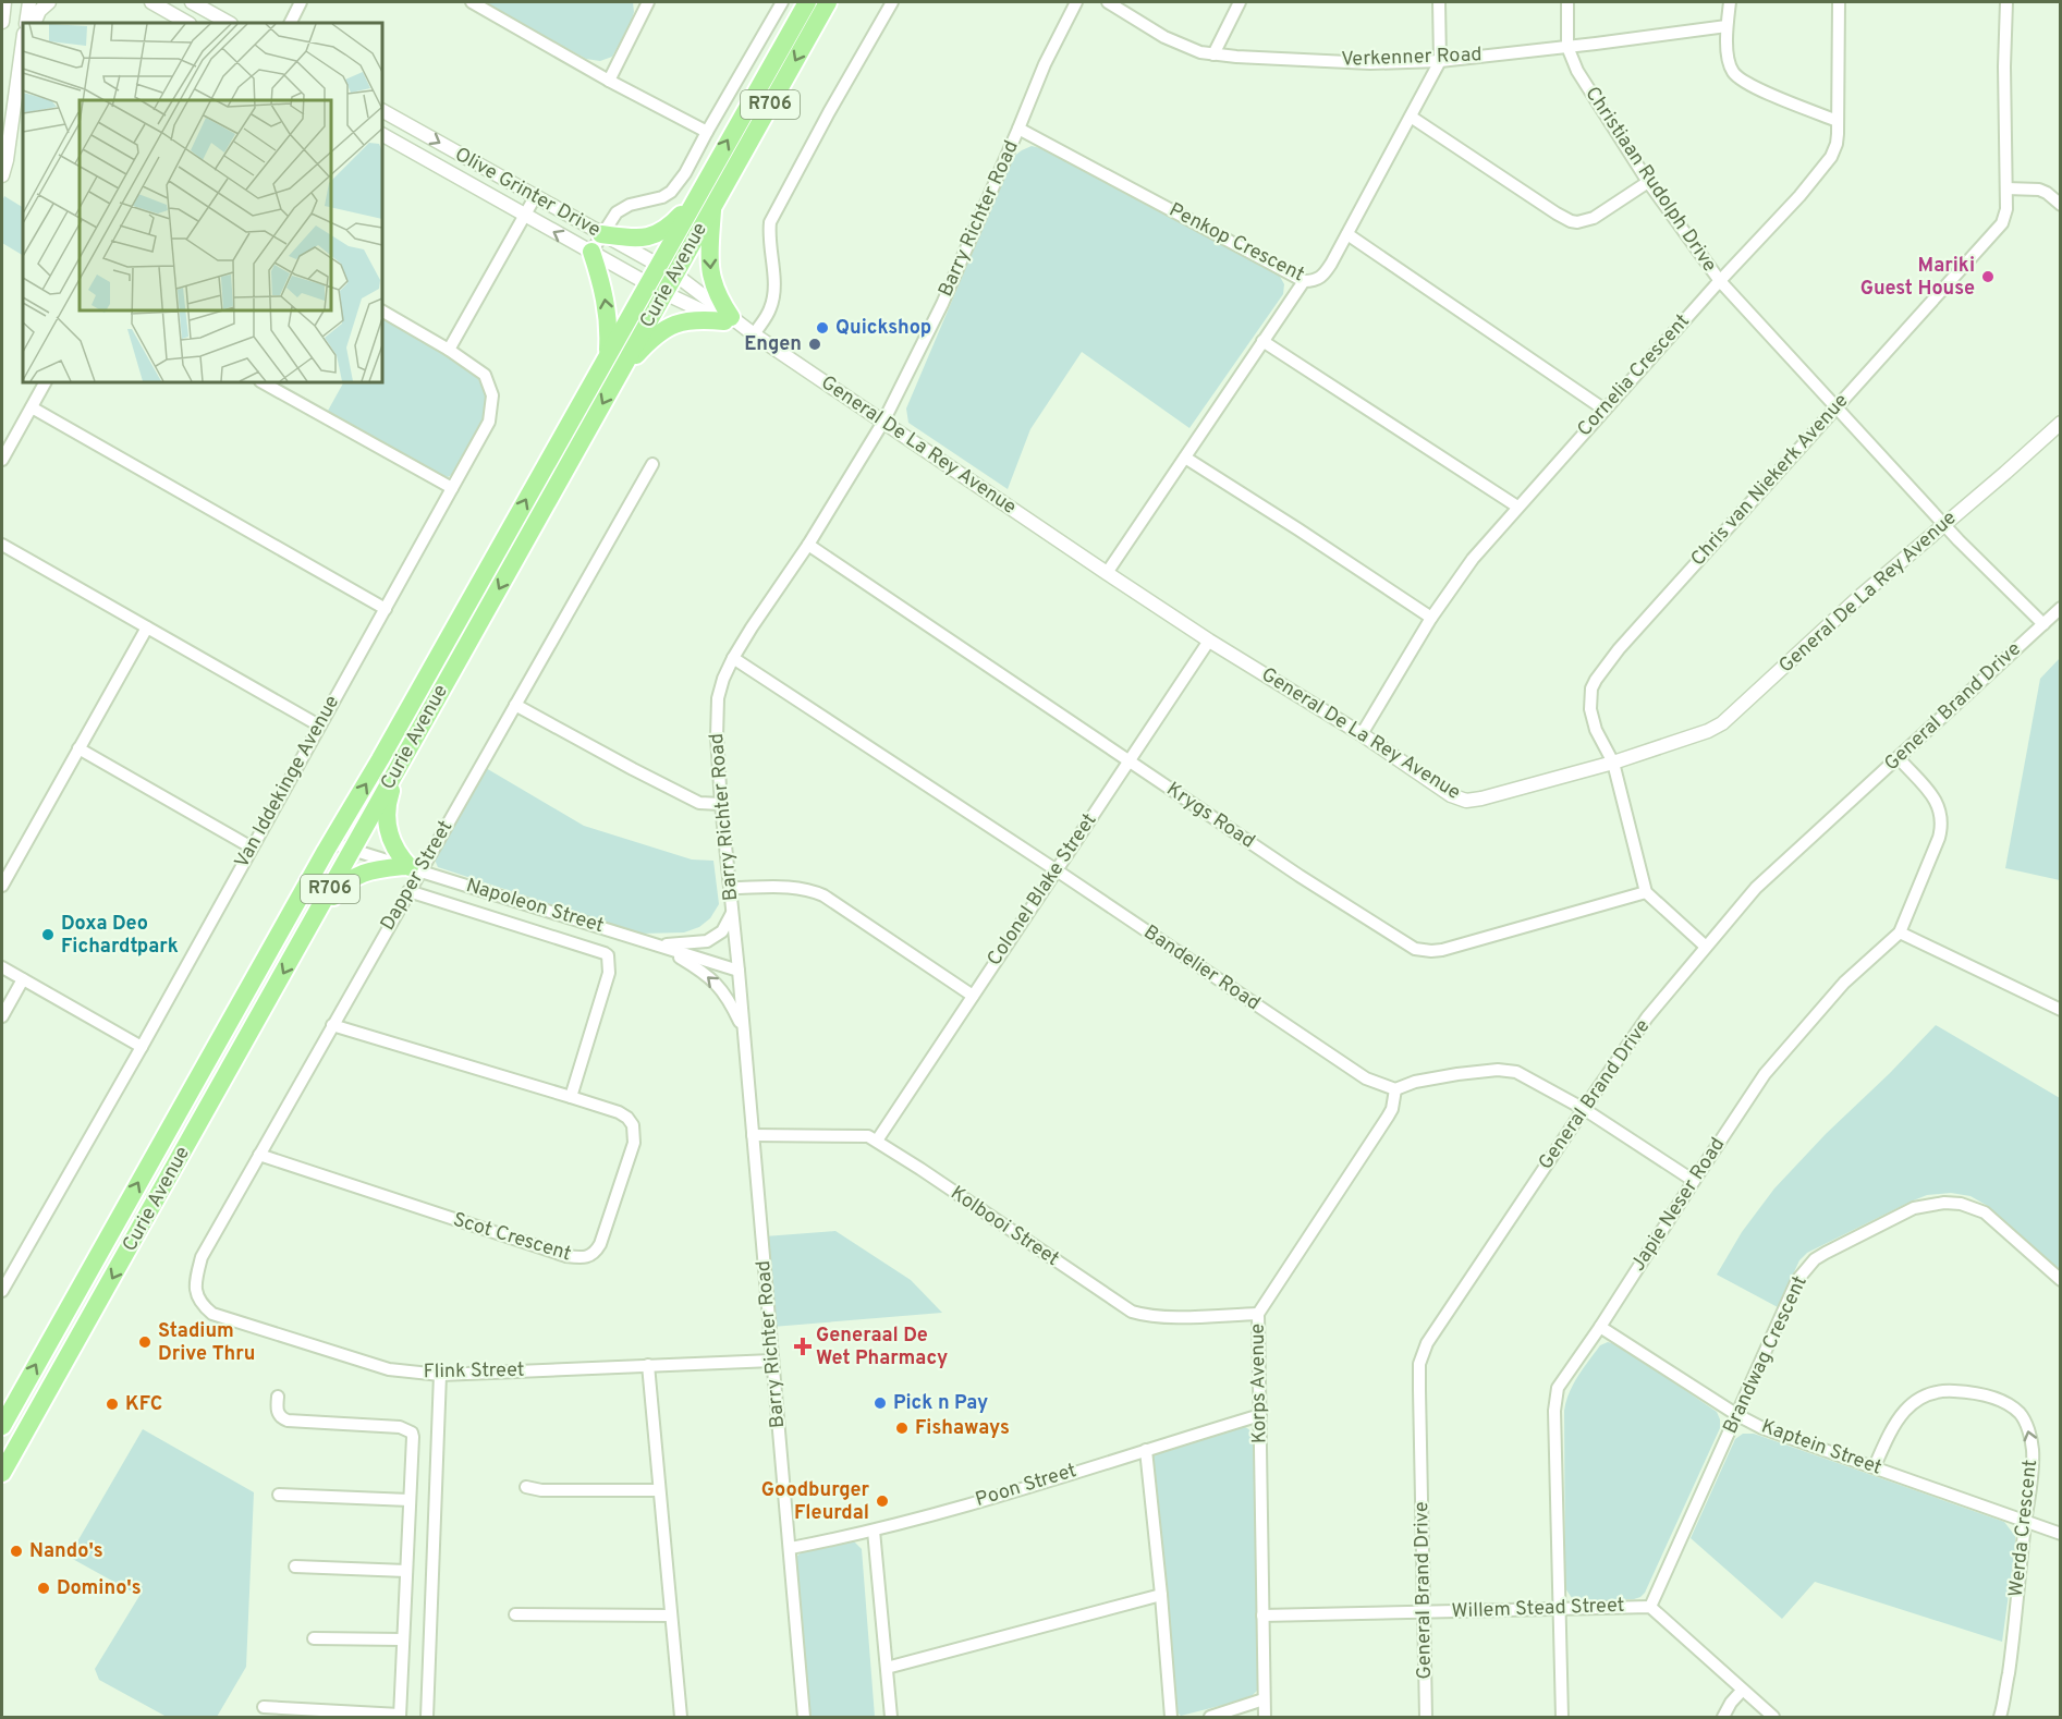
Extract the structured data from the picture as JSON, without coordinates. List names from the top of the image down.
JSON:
{
  "streets": {
    "main road": ["R706", "Curie Avenue"],
    "street": [
      "Verkenner Road",
      "Christiaan Rudolph Drive",
      "Olive Grinter Drive",
      "Barry Richter Road",
      "Penkop Crescent",
      "Cornelia Crescent",
      "General De La Rey Avenue",
      "Chris van Niekerk Avenue",
      "General Brand Drive",
      "Van Iddekinge Avenue",
      "Krygs Road",
      "Dapper Street",
      "Colonel Blake Street",
      "Napoleon Street",
      "Bandelier Road",
      "Japie Neser Road",
      "Kolbooi Street",
      "Scot Crescent",
      "Brandwag Crescent",
      "Flink Street",
      "Korps Avenue",
      "Kaptein Street",
      "Poon Street",
      "Werda Crescent",
      "Willem Stead Street"
    ]
  },
  "crossings": [
    ["Verkenner Road", "Christiaan Rudolph Drive"],
    ["Verkenner Road", "Penkop Crescent"],
    ["Christiaan Rudolph Drive", "Cornelia Crescent"],
    ["Christiaan Rudolph Drive", "General De La Rey Avenue"],
    ["Christiaan Rudolph Drive", "Chris van Niekerk Avenue"],
    ["Christiaan Rudolph Drive", "General Brand Drive"],
    ["Olive Grinter Drive", "Curie Avenue"],
    ["Olive Grinter Drive", "General De La Rey Avenue"],
    ["Barry Richter Road", "Penkop Crescent"],
    ["Barry Richter Road", "General De La Rey Avenue"],
    ["Barry Richter Road", "Krygs Road"],
    ["Barry Richter Road", "Napoleon Street"],
    ["Barry Richter Road", "Bandelier Road"],
    ["Barry Richter Road", "Kolbooi Street"],
    ["Barry Richter Road", "Flink Street"],
    ["Barry Richter Road", "Poon Street"],
    ["Curie Avenue", "General De La Rey Avenue"],
    ["Curie Avenue", "Napoleon Street"],
    ["Cornelia Crescent", "General De La Rey Avenue"],
    ["General De La Rey Avenue", "Chris van Niekerk Avenue"],
    ["General De La Rey Avenue", "Colonel Blake Street"],
    ["Chris van Niekerk Avenue", "Krygs Road"],
    ["General Brand Drive", "Japie Neser Road"],
    ["General Brand Drive", "Willem Stead Street"],
    ["Krygs Road", "Colonel Blake Street"],
    ["Dapper Street", "Napoleon Street"],
    ["Dapper Street", "Scot Crescent"],
    ["Dapper Street", "Flink Street"],
    ["Colonel Blake Street", "Bandelier Road"],
    ["Colonel Blake Street", "Kolbooi Street"],
    ["Napoleon Street", "Scot Crescent"],
    ["Bandelier Road", "Korps Avenue"],
    ["Japie Neser Road", "Kaptein Street"],
    ["Japie Neser Road", "Willem Stead Street"],
    ["Kolbooi Street", "Korps Avenue"],
    ["Brandwag Crescent", "Kaptein Street"],
    ["Brandwag Crescent", "Willem Stead Street"],
    ["Korps Avenue", "Poon Street"],
    ["Korps Avenue", "Willem Stead Street"],
    ["Kaptein Street", "Werda Crescent"]
  ],
  "places": {
    "other": [
      "Mariki Guest House",
      "Quickshop",
      "Engen",
      "Doxa Deo Fichardtpark",
      "Stadium Drive Thru",
      "Pick n Pay",
      "KFC",
      "Fishaways",
      "Goodburger Fleurdal",
      "Nando's",
      "Domino's"
    ],
    "health": ["Generaal De Wet Pharmacy"]
  }
}
